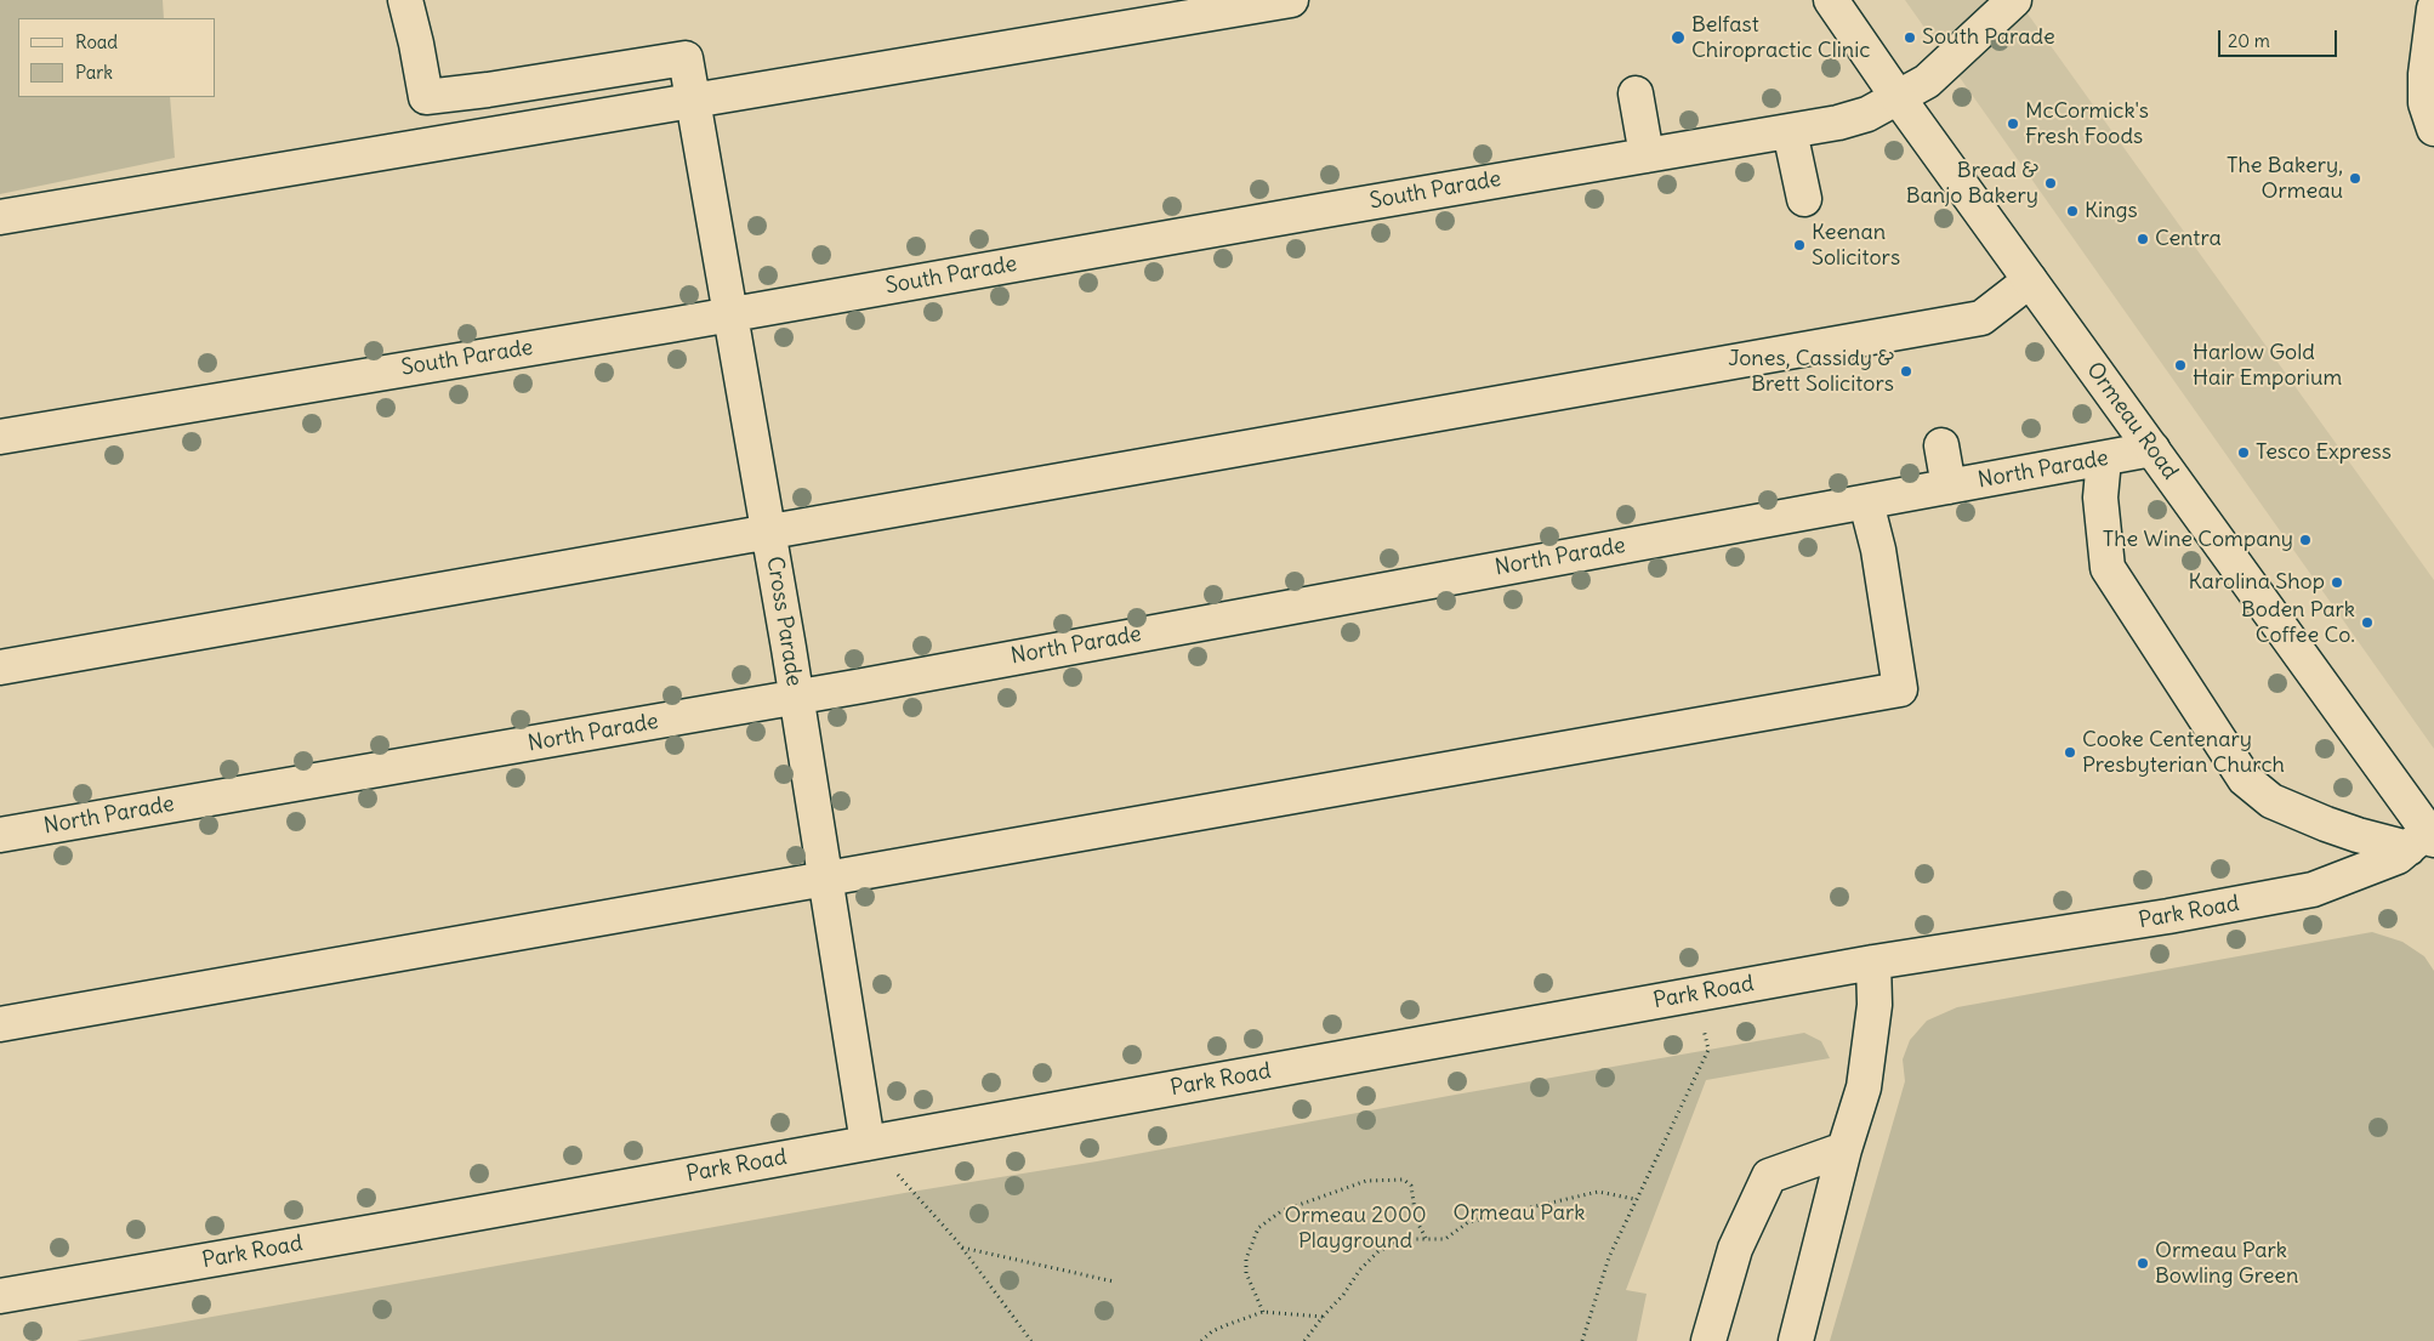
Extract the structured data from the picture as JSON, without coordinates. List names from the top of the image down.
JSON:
{
  "streets": {
    "street": [
      "South Parade",
      "Ormeau Road",
      "North Parade",
      "Cross Parade",
      "Park Road"
    ]
  },
  "crossings": [
    ["South Parade", "Ormeau Road"],
    ["South Parade", "Cross Parade"],
    ["Ormeau Road", "North Parade"],
    ["Ormeau Road", "Park Road"],
    ["North Parade", "Cross Parade"],
    ["Cross Parade", "Park Road"]
  ],
  "parks": ["Ormeau Park", "Ormeau 2000 Playground"],
  "places": [
    "Belfast Chiropractic Clinic",
    "South Parade",
    "McCormick's Fresh Foods",
    "The Bakery, Ormeau",
    "Bread & Banjo Bakery",
    "Kings",
    "Centra",
    "Keenan Solicitors",
    "Harlow Gold Hair Emporium",
    "Jones, Cassidy & Brett Solicitors",
    "Tesco Express",
    "The Wine Company",
    "Karolina Shop",
    "Boden Park Coffee Co.",
    "Cooke Centenary Presbyterian Church",
    "Ormeau Park Bowling Green"
  ],
  "legend": ["Road", "Park"],
  "scale_bar": "20 m"
}
